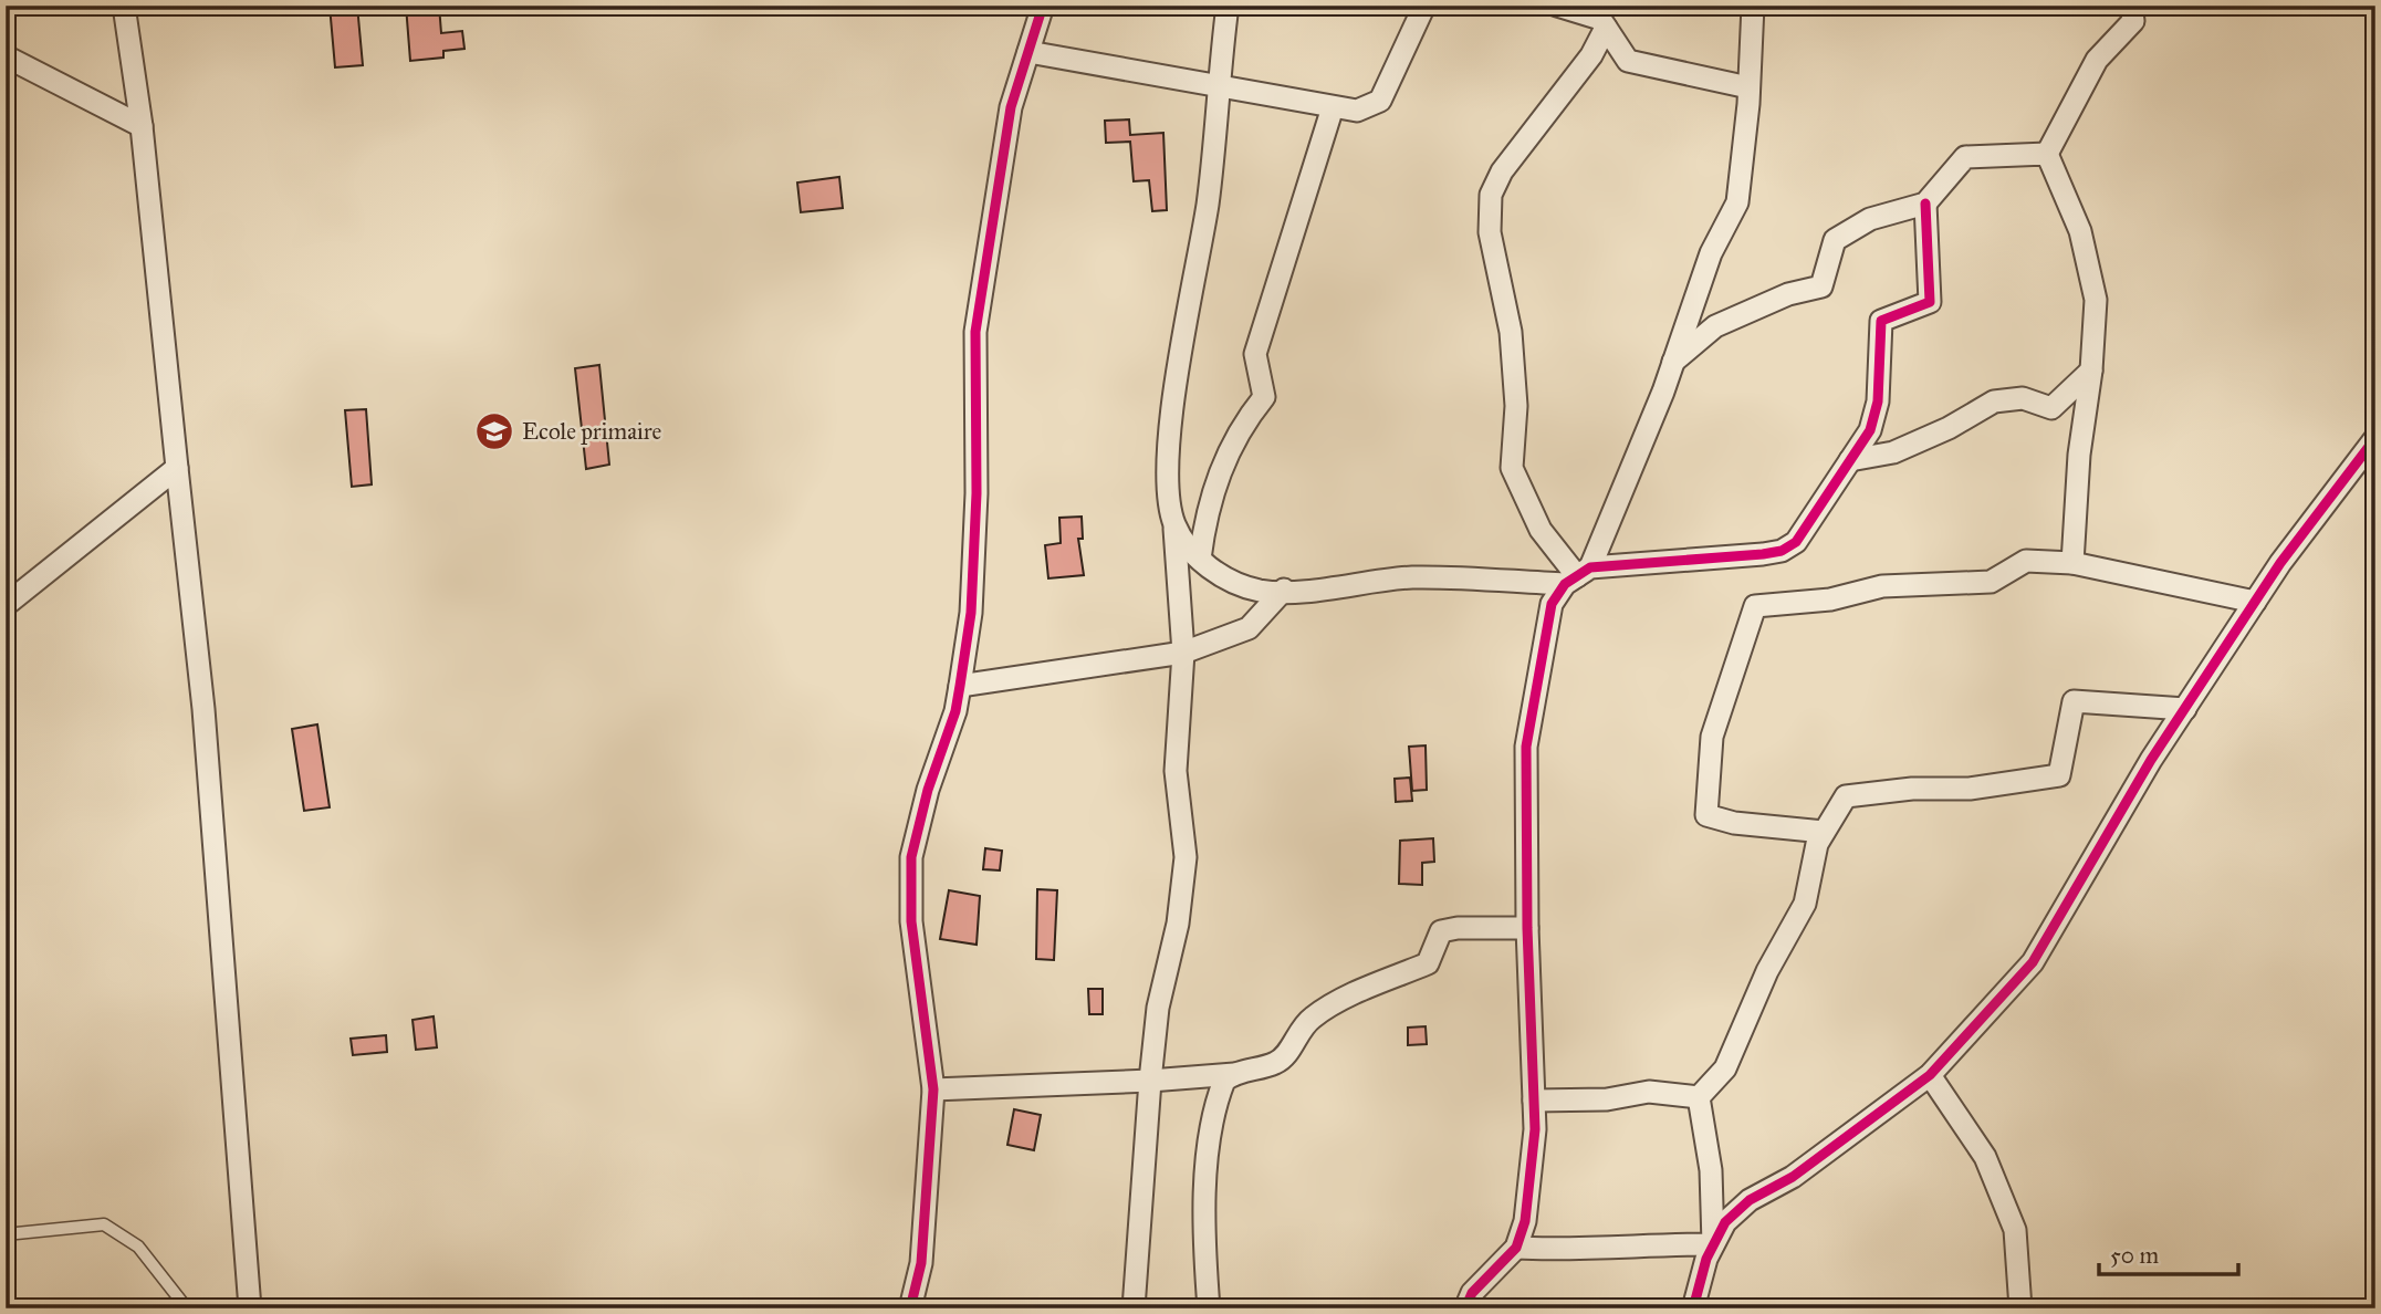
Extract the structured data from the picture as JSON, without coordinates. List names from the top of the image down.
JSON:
{
  "places": {
    "school or university": ["Ecole primaire"]
  },
  "scale_bar": "50 m"
}
